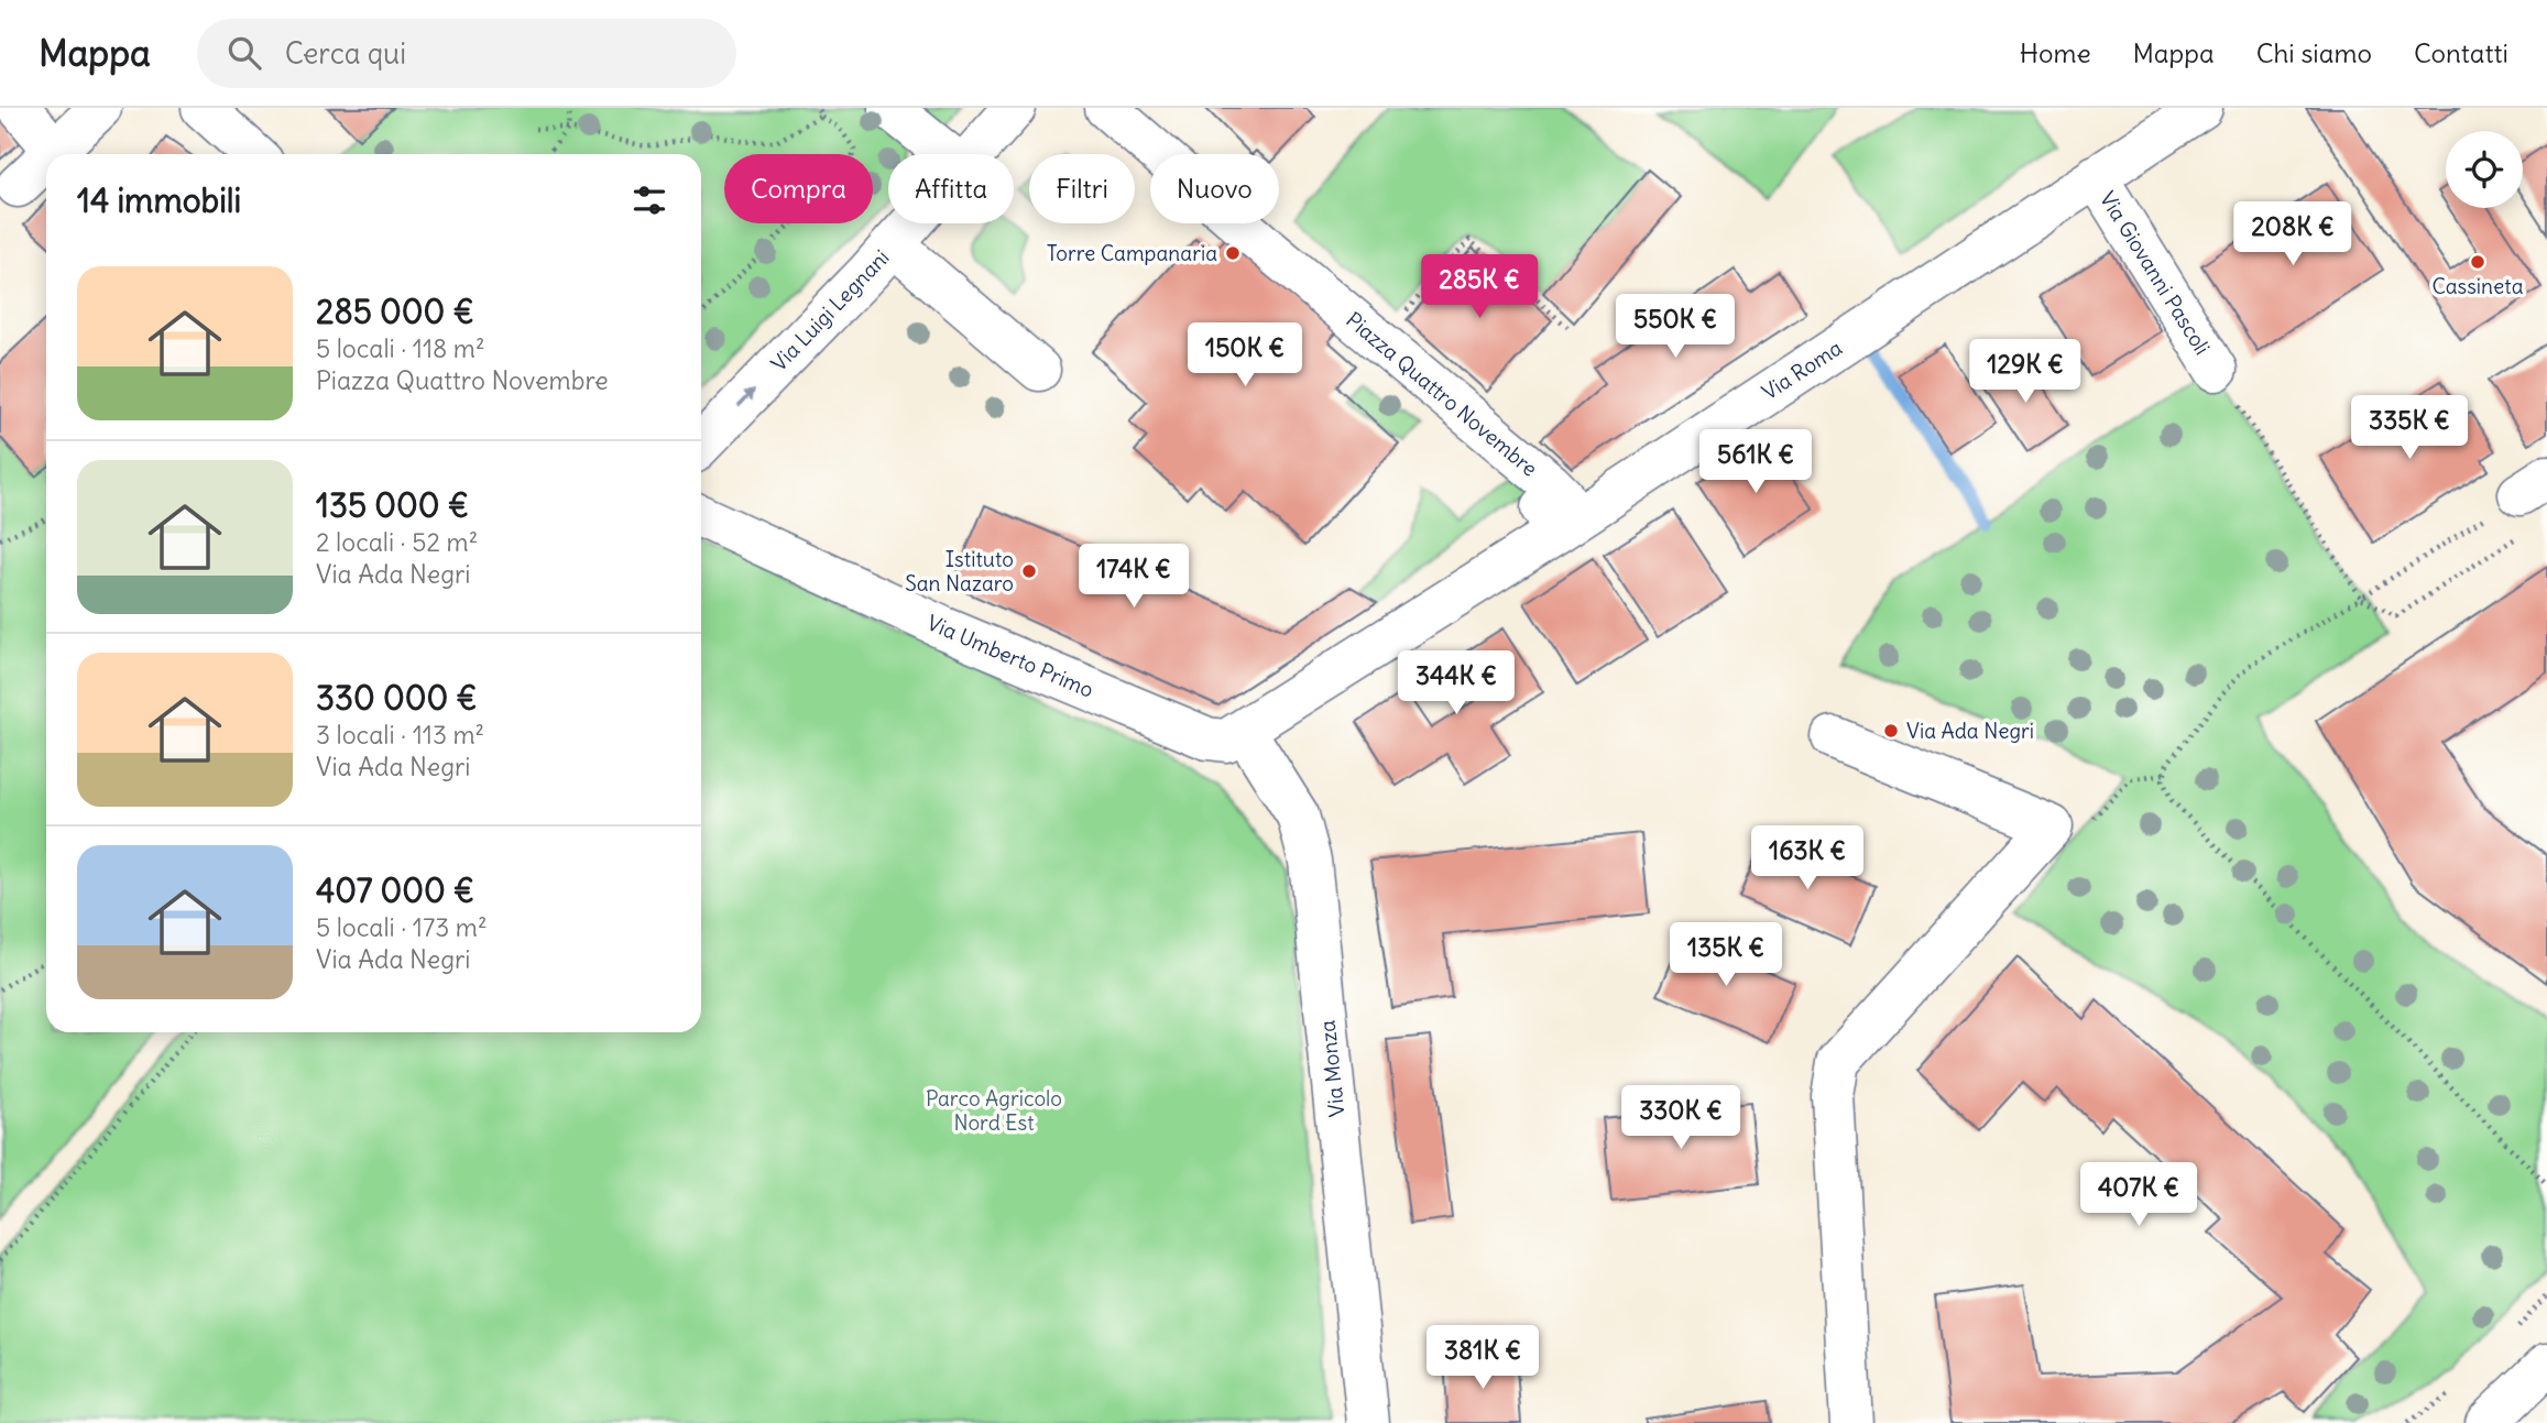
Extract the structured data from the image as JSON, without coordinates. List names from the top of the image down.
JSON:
{
  "streets": {
    "street": [
      "Via Giovanni Pascoli",
      "Via Luigi Legnani",
      "Via Roma",
      "Piazza Quattro Novembre",
      "Via Umberto Primo",
      "Via Monza"
    ]
  },
  "crossings": [
    ["Via Giovanni Pascoli", "Via Roma"],
    ["Via Roma", "Piazza Quattro Novembre"],
    ["Via Roma", "Via Umberto Primo"],
    ["Via Roma", "Via Monza"],
    ["Via Umberto Primo", "Via Monza"]
  ],
  "one_way": ["Via Luigi Legnani"],
  "parks": ["Parco Agricolo Nord Est"],
  "places": [
    "Torre Campanaria",
    "Cassineta",
    "Istituto San Nazaro",
    "Via Ada Negri"
  ],
  "page": {
    "header": "Mappa",
    "search": "Cerca qui",
    "nav": [
      "Home",
      "Mappa",
      "Chi siamo",
      "Contatti"
    ],
    "chip": [
      "Compra",
      "Affitta",
      "Filtri",
      "Nuovo"
    ],
    "heading": "14 immobili",
    "price": [
      "208K €",
      "285K €",
      "550K €",
      "150K €",
      "129K €",
      "335K €",
      "561K €",
      "174K €",
      "344K €",
      "163K €",
      "135K €",
      "330K €",
      "407K €",
      "381K €"
    ],
    "list": [
      {
        "name": "285 000 €",
        "note": "5 locali · 118 m² · Piazza Quattro Novembre"
      },
      {
        "name": "135 000 €",
        "note": "2 locali · 52 m² · Via Ada Negri"
      },
      {
        "name": "330 000 €",
        "note": "3 locali · 113 m² · Via Ada Negri"
      },
      {
        "name": "407 000 €",
        "note": "5 locali · 173 m² · Via Ada Negri"
      }
    ]
  }
}
